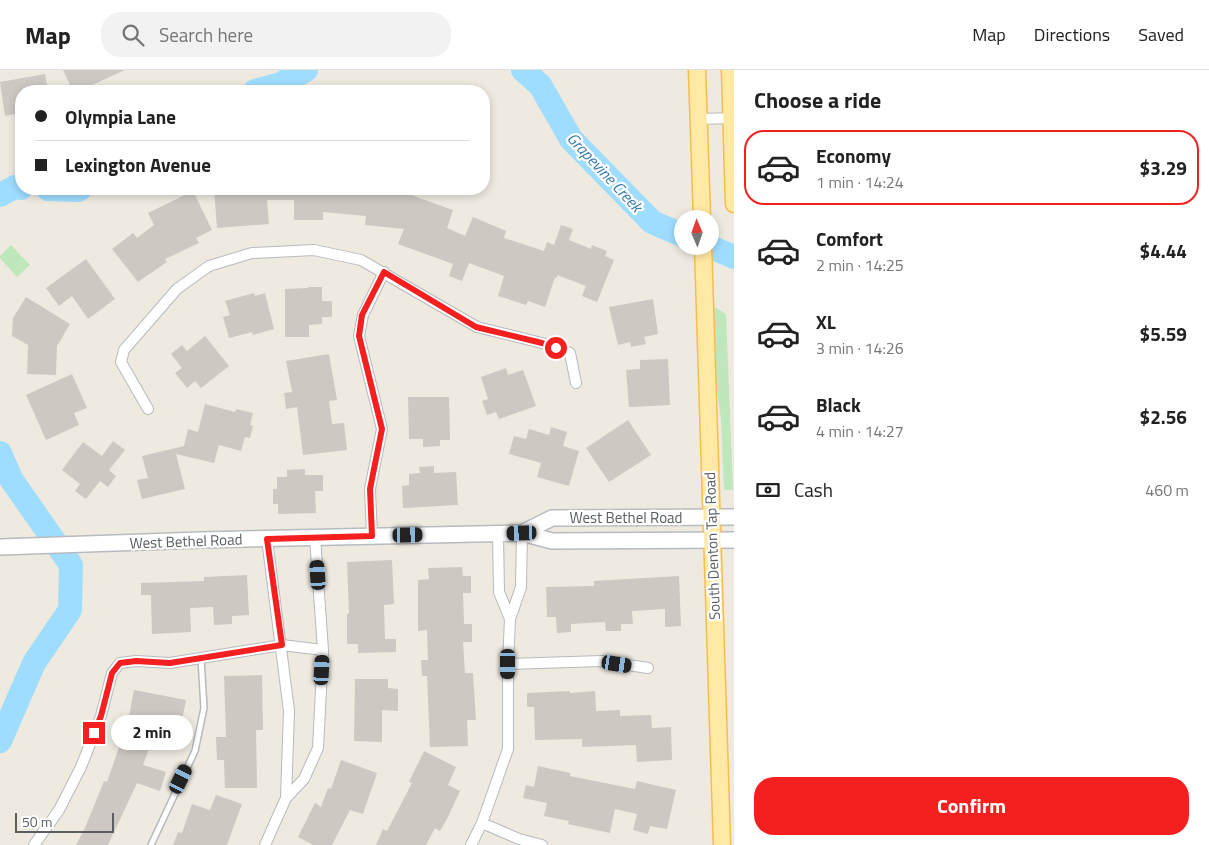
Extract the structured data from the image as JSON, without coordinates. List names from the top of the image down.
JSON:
{
  "streets": {
    "main road": ["West Bethel Road", "South Denton Tap Road"]
  },
  "crossings": [
    ["West Bethel Road", "South Denton Tap Road"]
  ],
  "water": ["Grapevine Creek"],
  "scale_bar": "50 m",
  "north": "top",
  "page": {
    "header": "Map",
    "search": "Search here",
    "nav": ["Map", "Directions", "Saved"],
    "heading": "Choose a ride",
    "banner": ["Olympia Lane", "Lexington Avenue"],
    "list": [
      {
        "name": "Economy",
        "note": "1 min · 14:24",
        "value": "$3.29"
      },
      {
        "name": "Comfort",
        "note": "2 min · 14:25",
        "value": "$4.44"
      },
      {
        "name": "XL",
        "note": "3 min · 14:26",
        "value": "$5.59"
      },
      {
        "name": "Black",
        "note": "4 min · 14:27",
        "value": "$2.56"
      }
    ],
    "pay": ["Cash", "460 m"],
    "bubble": "2 min",
    "buttons": "Confirm",
    "scale": "50 m"
  }
}
